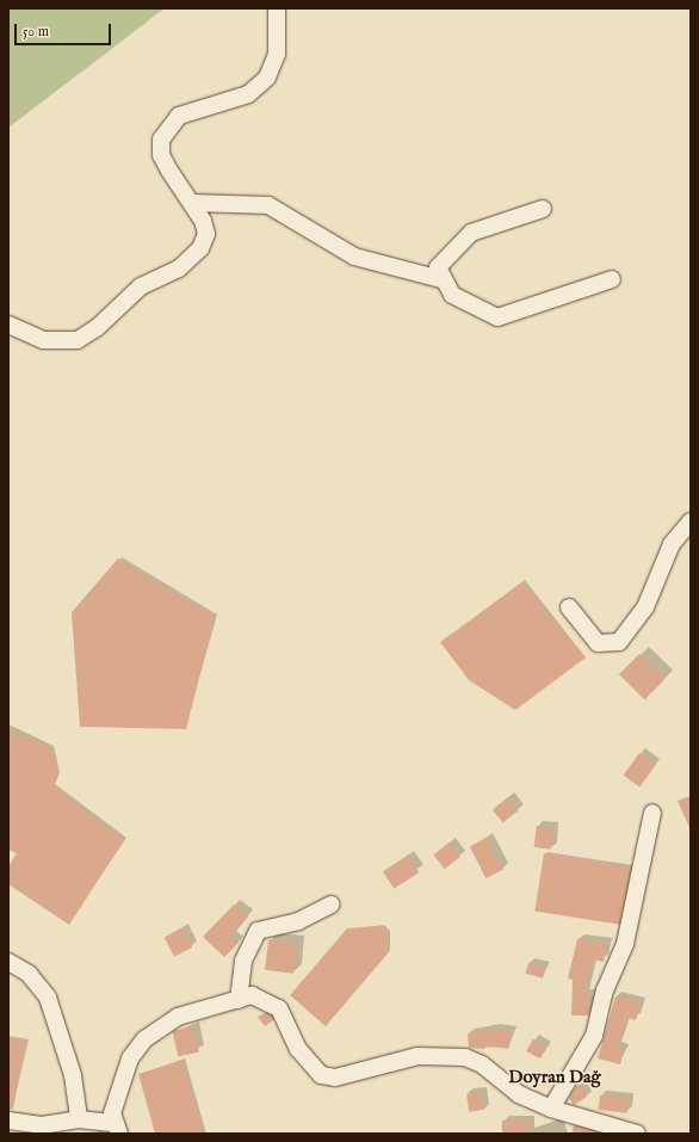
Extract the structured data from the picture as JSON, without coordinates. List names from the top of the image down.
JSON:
{
  "districts": ["Doyran Dağ"],
  "scale_bar": "50 m"
}
